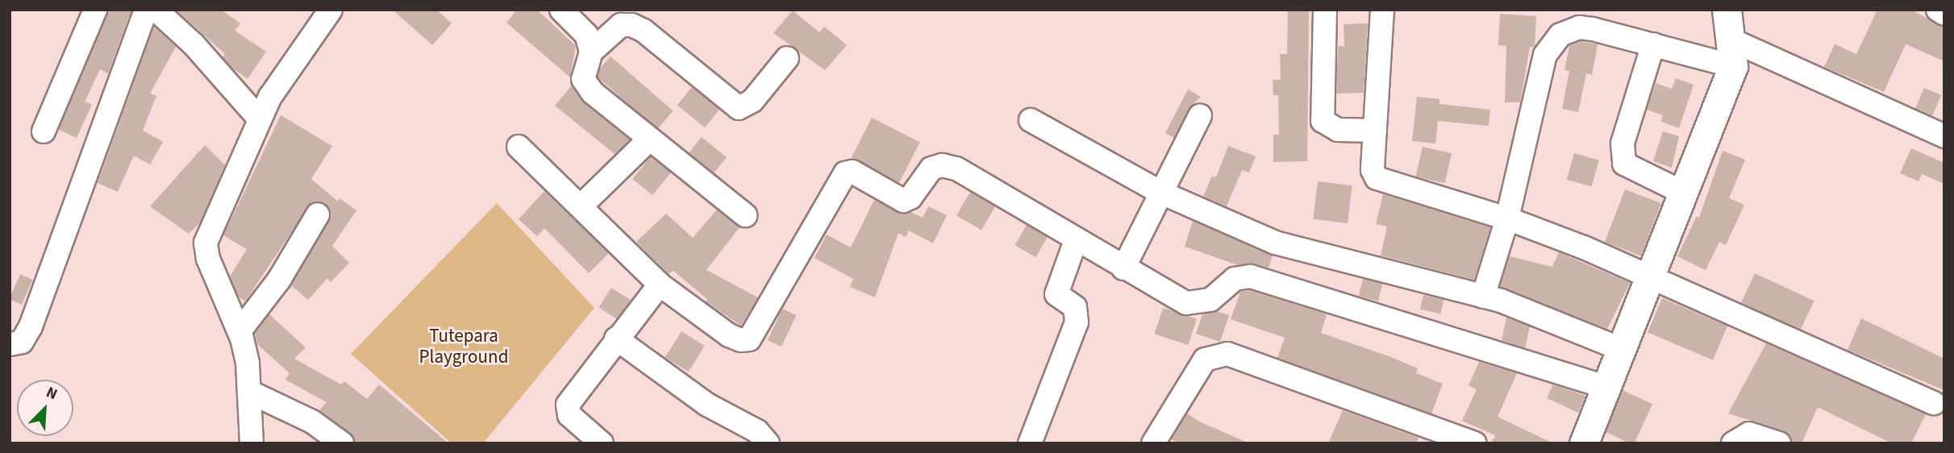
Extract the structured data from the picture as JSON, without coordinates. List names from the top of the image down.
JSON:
{
  "parks": ["Tutepara Playground"],
  "north": "top right"
}
